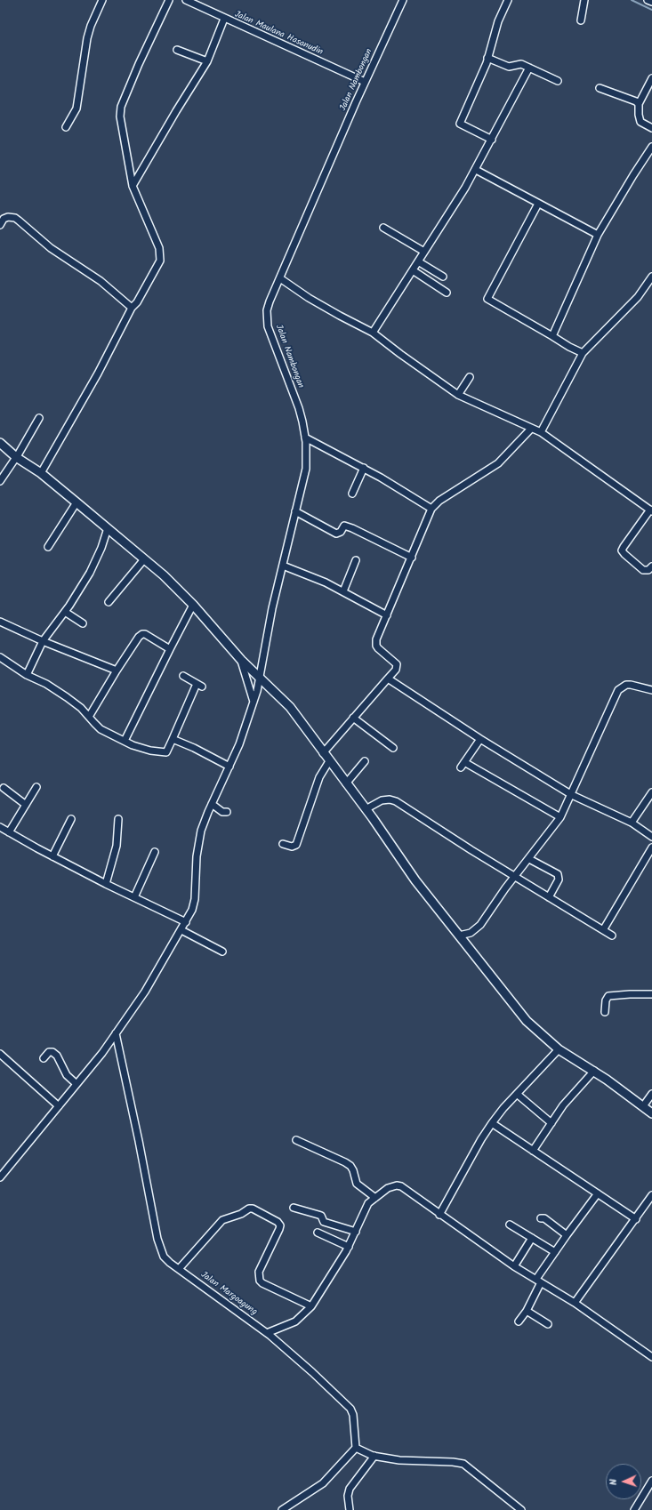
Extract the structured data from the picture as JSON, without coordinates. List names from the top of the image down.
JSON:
{
  "streets": {
    "street": ["Jalan Maulana Hasanudin", "Jalan Nambongan", "Jalan Margoagung"]
  },
  "crossings": [
    ["Jalan Maulana Hasanudin", "Jalan Nambongan"],
    ["Jalan Nambongan", "Jalan Margoagung"]
  ],
  "north": "left"
}
